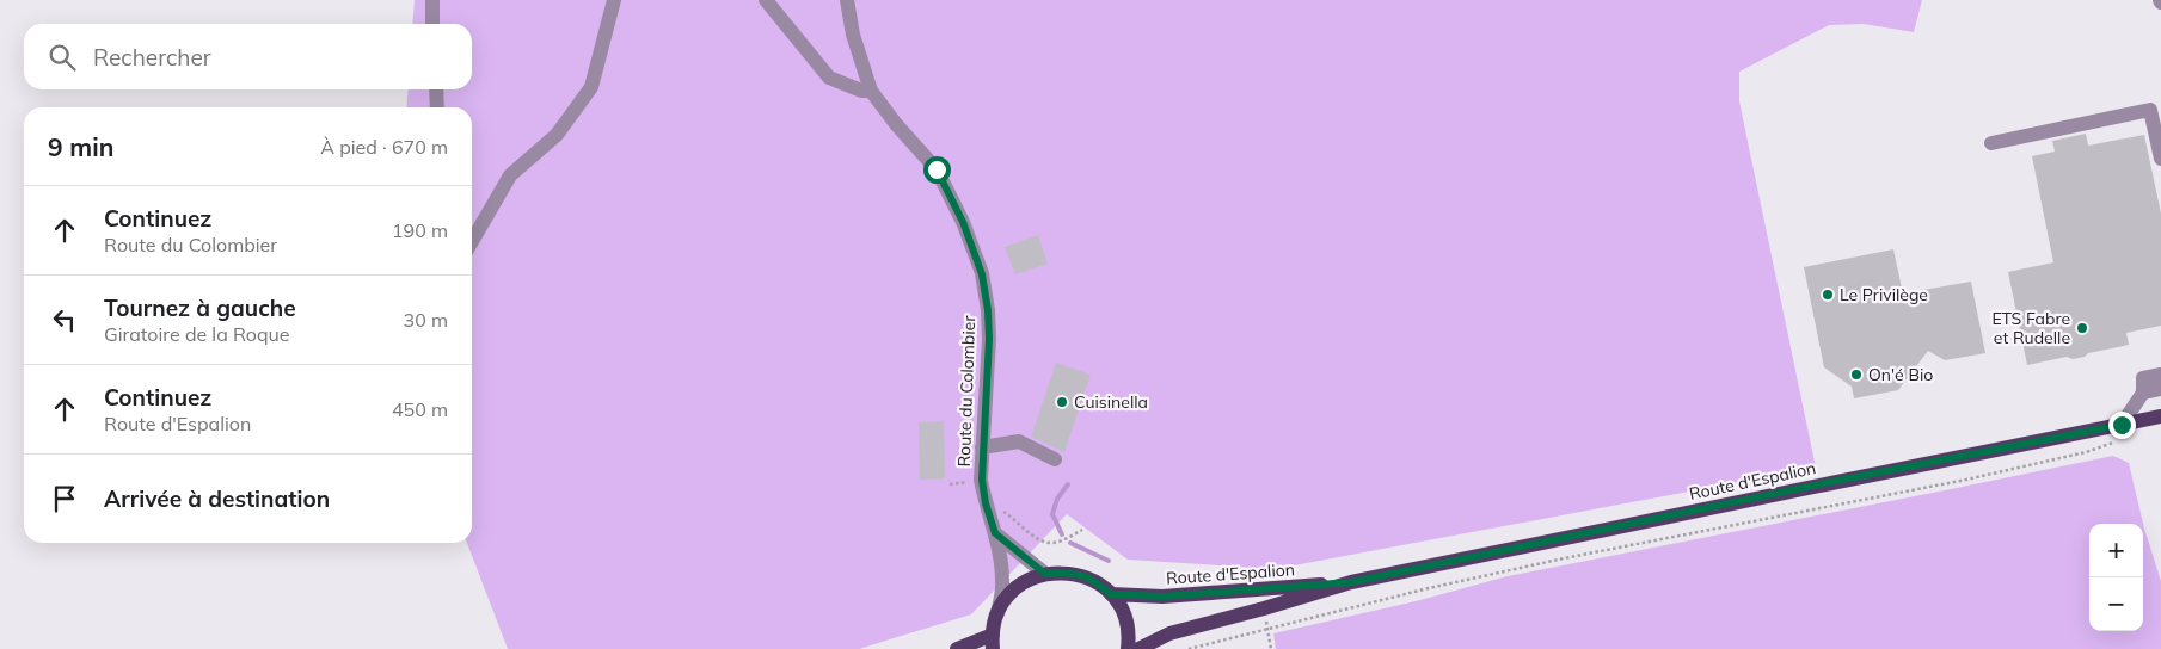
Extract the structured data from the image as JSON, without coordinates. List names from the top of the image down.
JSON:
{
  "streets": {
    "main road": ["Route d'Espalion"],
    "street": ["Route du Colombier"]
  },
  "places": [
    "Le Privilège",
    "ETS Fabre et Rudelle",
    "On'é Bio",
    "Cuisinella"
  ],
  "page": {
    "search": "Rechercher",
    "heading": ["9 min", "À pied · 670 m"],
    "list": [
      ["Continuez", "Route du Colombier", "190 m"],
      ["Tournez à gauche", "Giratoire de la Roque", "30 m"],
      ["Continuez", "Route d'Espalion", "450 m"],
      "Arrivée à destination"
    ],
    "map_buttons": ["+", "−"]
  }
}
